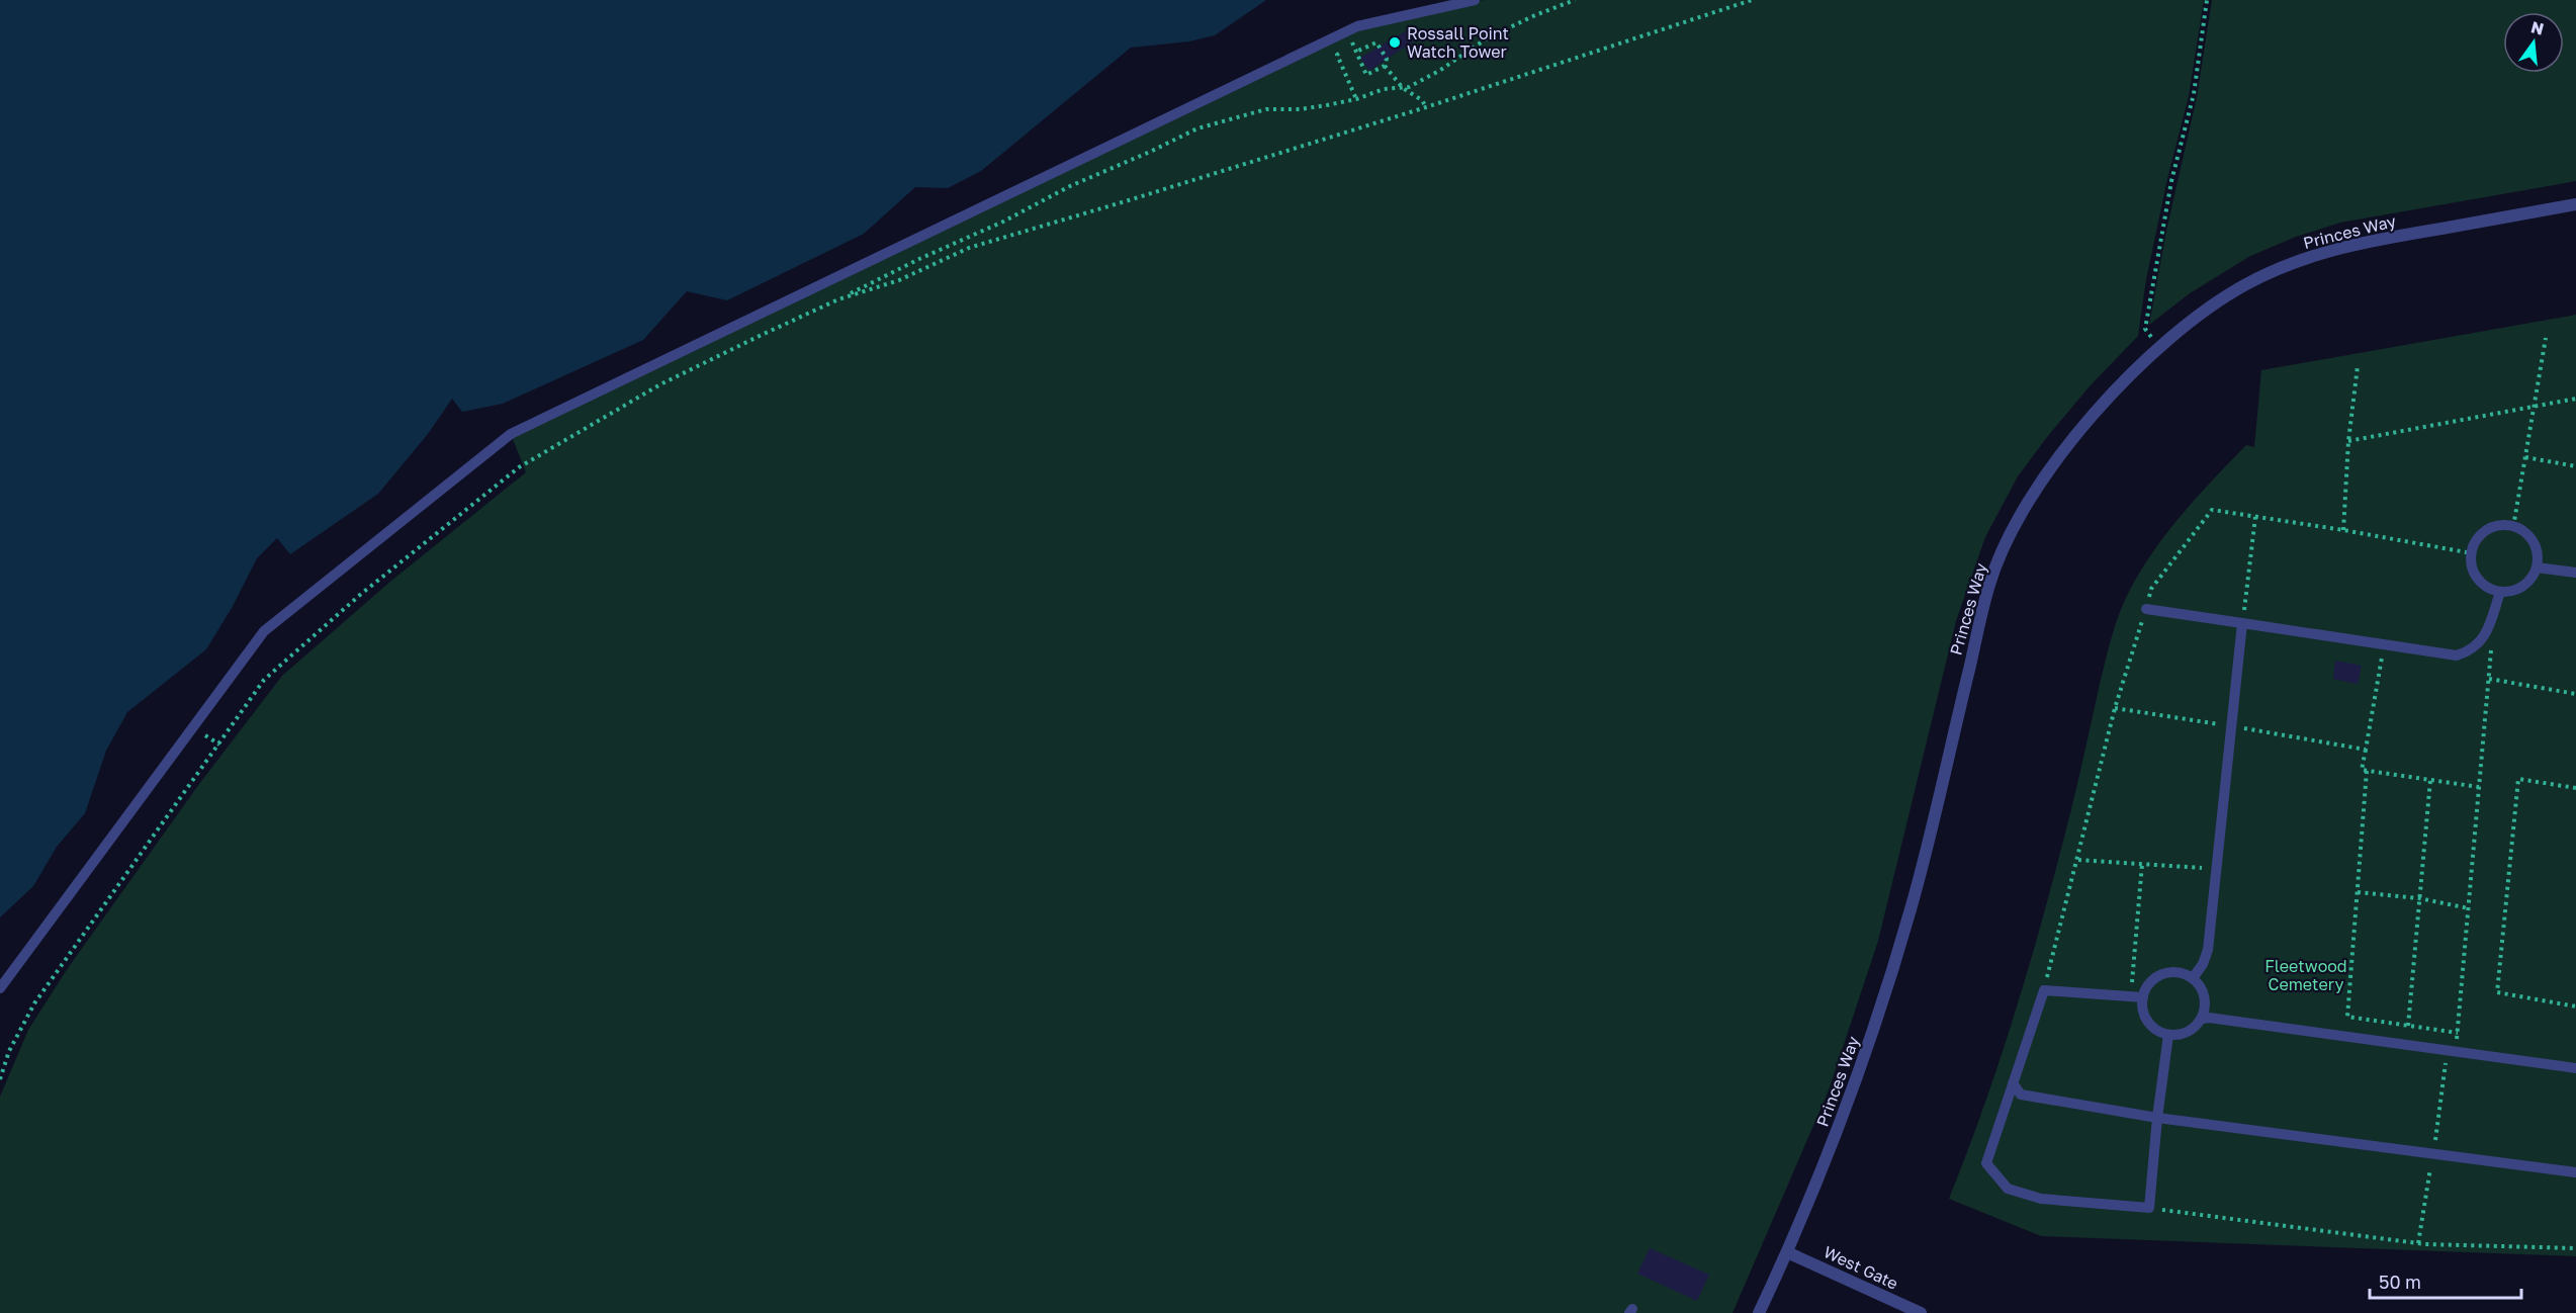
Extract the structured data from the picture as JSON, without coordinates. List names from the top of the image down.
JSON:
{
  "streets": {
    "street": ["Princes Way", "West Gate"]
  },
  "crossings": [
    ["Princes Way", "West Gate"]
  ],
  "parks": ["Fleetwood Cemetery"],
  "places": ["Rossall Point Watch Tower"],
  "scale_bar": "50 m",
  "north": "top"
}
